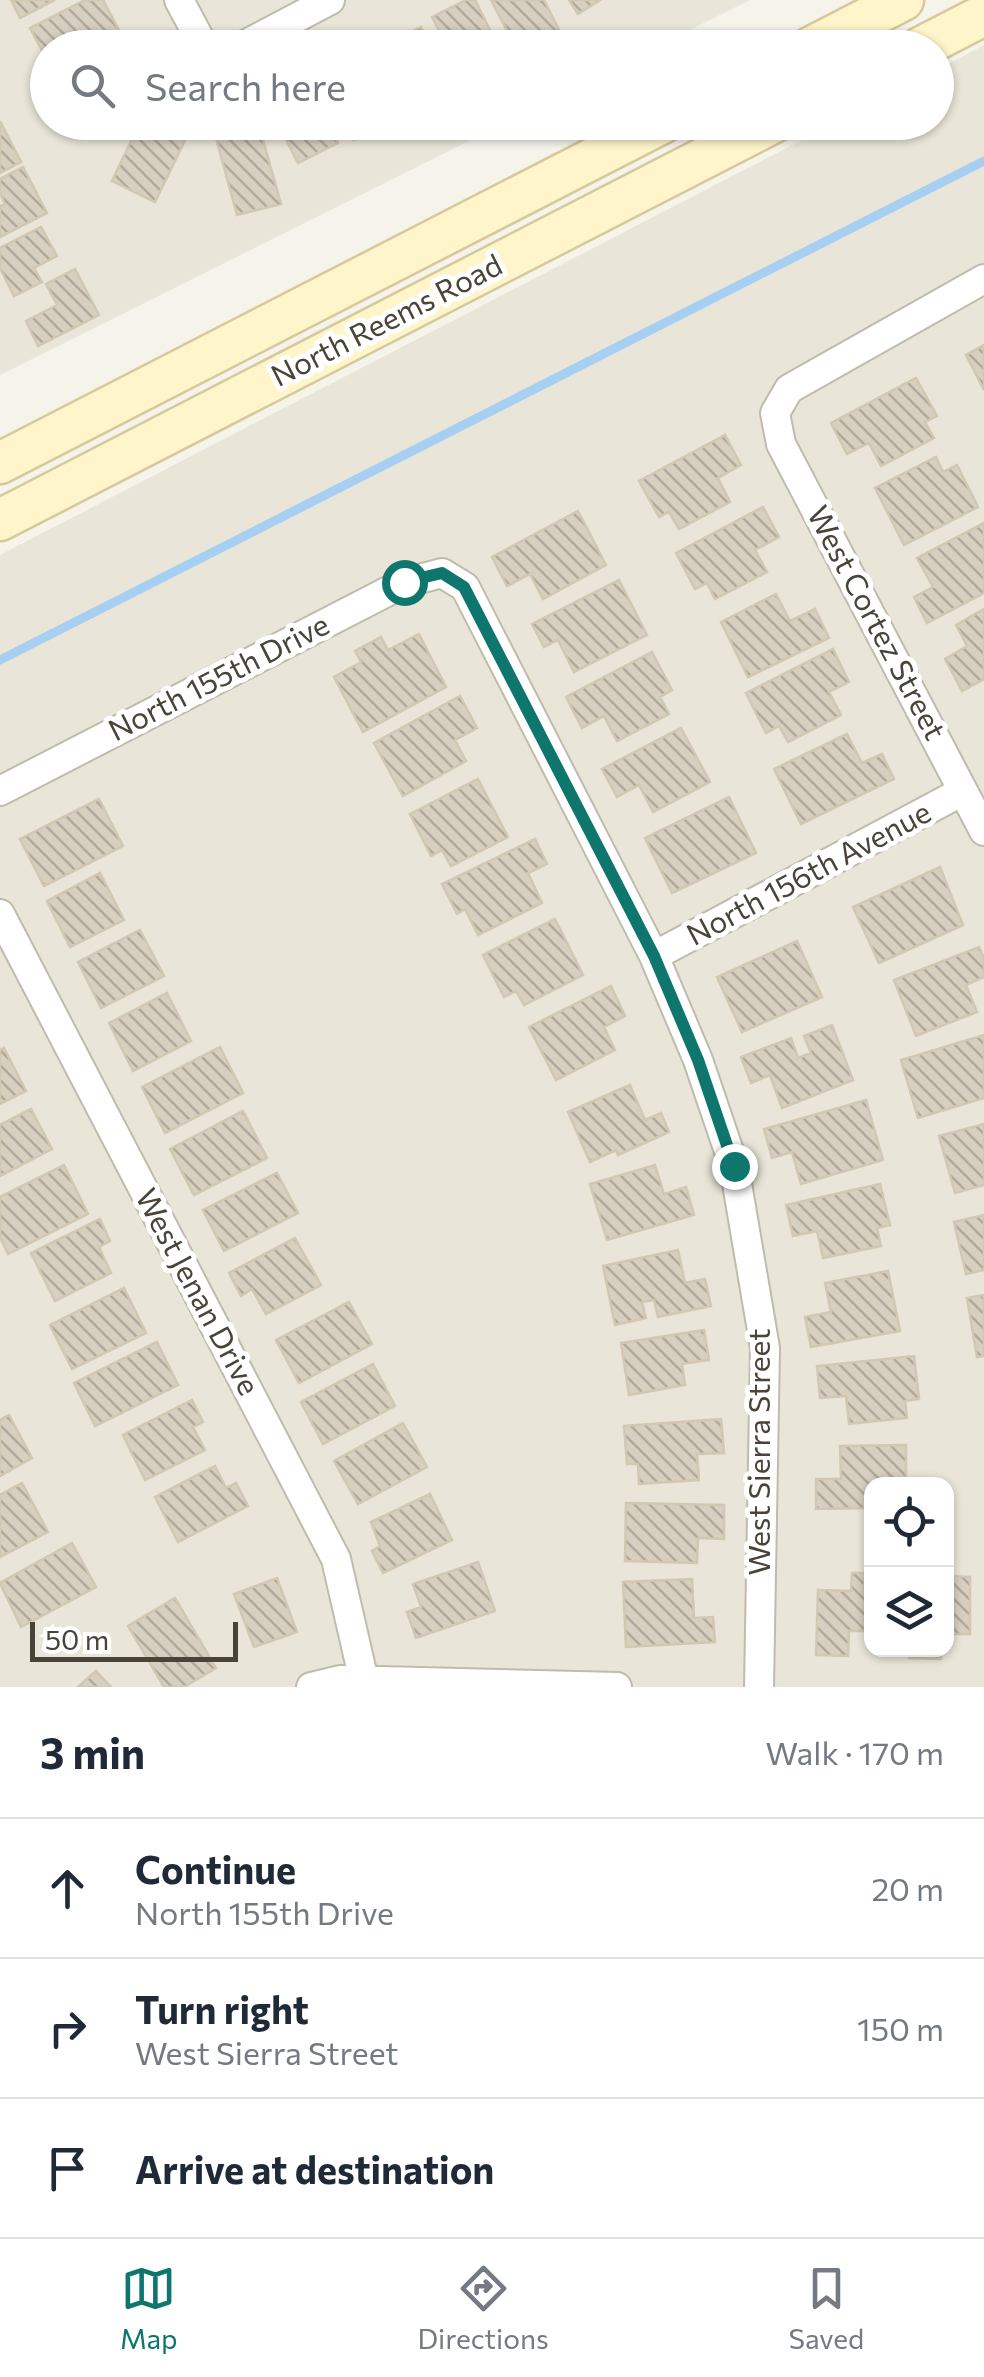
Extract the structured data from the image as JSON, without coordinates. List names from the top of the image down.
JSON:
{
  "streets": {
    "main road": ["North Reems Road"],
    "street": [
      "West Cortez Street",
      "North 155th Drive",
      "North 156th Avenue",
      "West Jenan Drive",
      "West Sierra Street"
    ]
  },
  "crossings": [
    ["West Cortez Street", "North 156th Avenue"],
    ["North 155th Drive", "West Sierra Street"],
    ["North 156th Avenue", "West Sierra Street"]
  ],
  "scale_bar": "50 m",
  "page": {
    "search": "Search here",
    "scale": "50 m",
    "heading": ["3 min", "Walk · 170 m"],
    "list": [
      ["Continue", "North 155th Drive", "20 m"],
      ["Turn right", "West Sierra Street", "150 m"],
      "Arrive at destination"
    ],
    "nav": ["Map", "Directions", "Saved"]
  }
}
